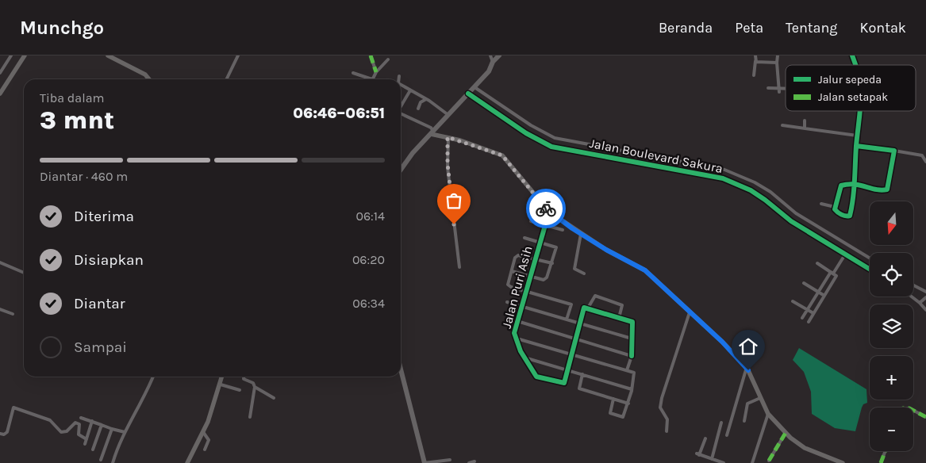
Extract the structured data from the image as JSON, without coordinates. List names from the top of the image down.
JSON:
{
  "streets": {
    "street": ["Jalan Boulevard Sakura", "Jalan Puri Asih"]
  },
  "legend": ["Jalur sepeda", "Jalan setapak"],
  "north": "bottom",
  "page": {
    "header": "Munchgo",
    "nav": [
      "Beranda",
      "Peta",
      "Tentang",
      "Kontak"
    ],
    "heading": ["3 mnt", "Tiba dalam", "06:46–06:51"],
    "bar": "Diantar · 460 m",
    "list": [
      ["Diterima", "06:14"],
      ["Disiapkan", "06:20"],
      ["Diantar", "06:34"],
      "Sampai"
    ],
    "map_buttons": ["+", "−"]
  }
}
